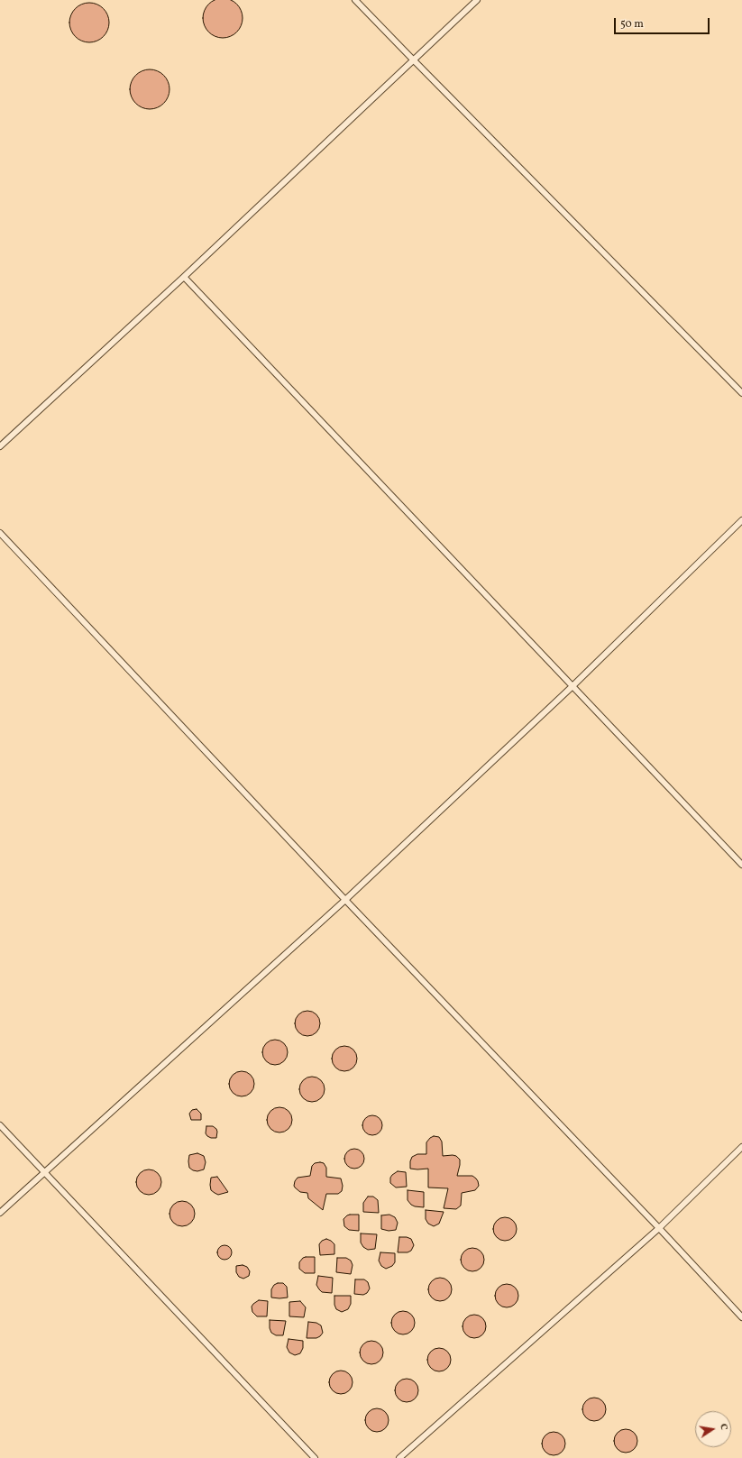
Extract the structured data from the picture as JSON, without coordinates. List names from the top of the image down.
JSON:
{
  "scale_bar": "50 m",
  "north": "right"
}
